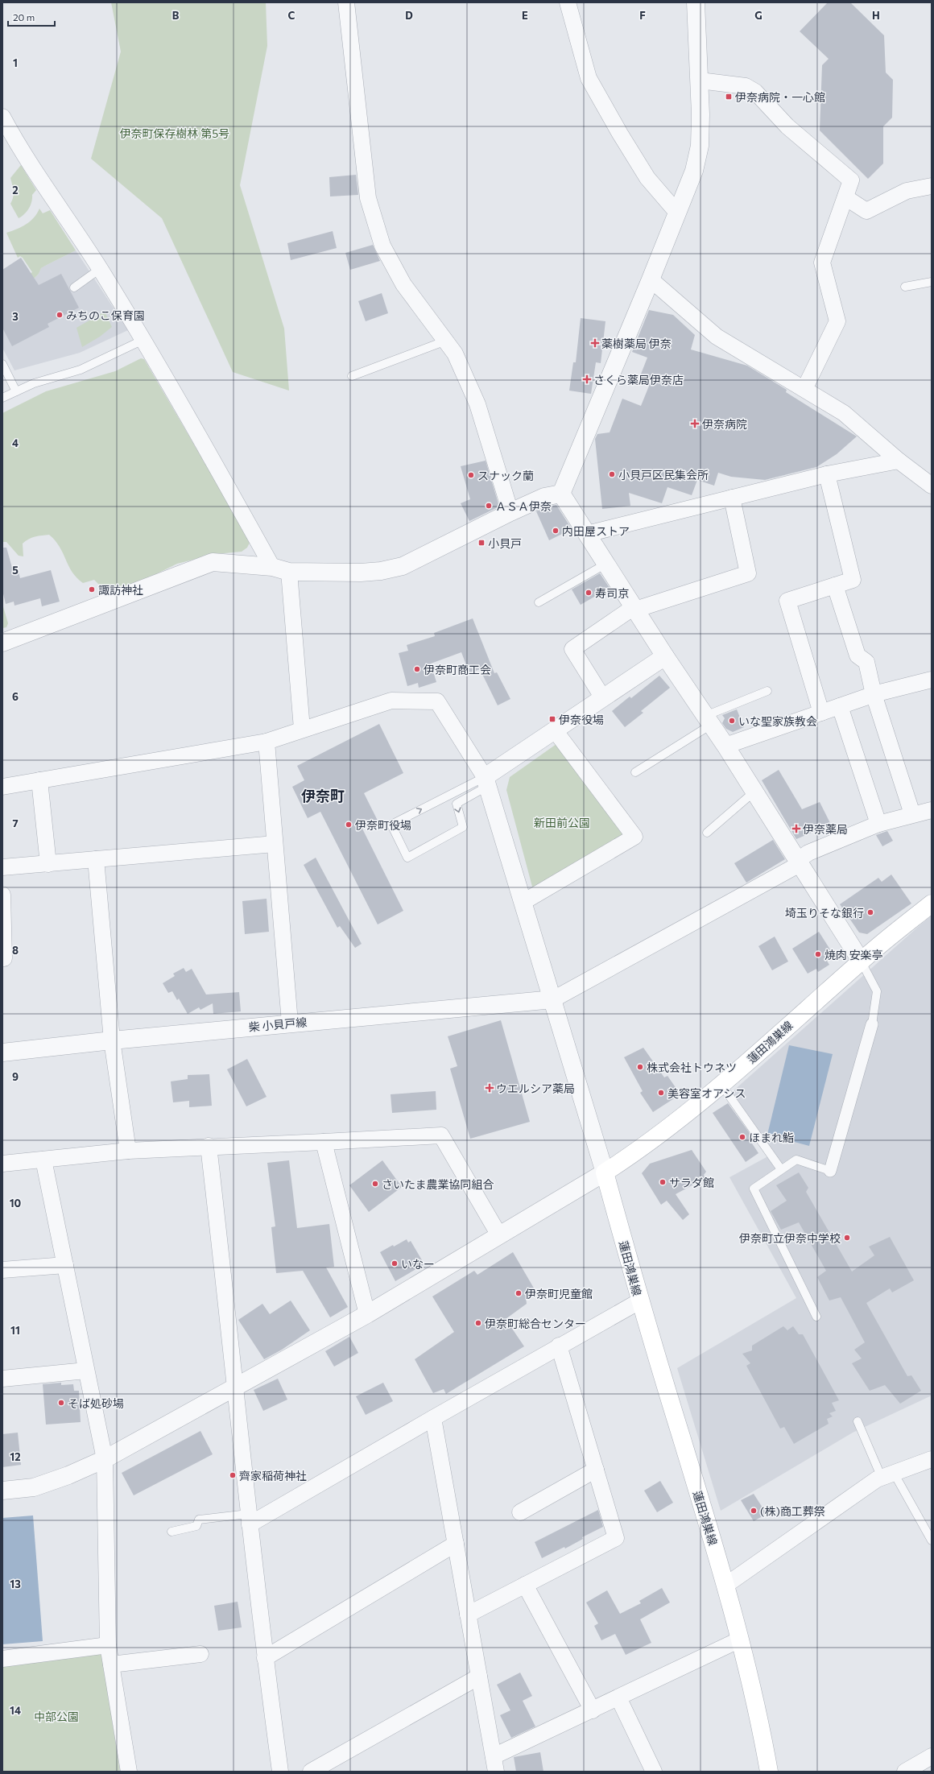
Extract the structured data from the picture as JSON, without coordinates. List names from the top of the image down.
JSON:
{
  "streets": {
    "main road": ["蓮田鴻巣線"],
    "street": ["柴 小貝戸線"]
  },
  "districts": ["伊奈町"],
  "parks": ["伊奈町保存樹林 第5号", "新田前公園", "中部公園"],
  "places": {
    "transit": ["伊奈病院・一心館", "小貝戸", "伊奈役場"],
    "other": [
      "みちのこ保育園",
      "小貝戸区民集会所",
      "スナック蘭",
      "ＡＳＡ伊奈",
      "内田屋ストア",
      "諏訪神社",
      "寿司京",
      "伊奈町商工会",
      "いな聖家族教会",
      "伊奈町役場",
      "埼玉りそな銀行",
      "焼肉 安楽亭",
      "株式会社トウネツ",
      "美容室オアシス",
      "ほまれ鮨",
      "サラダ館",
      "さいたま農業協同組合",
      "伊奈町立伊奈中学校",
      "いなー",
      "伊奈町児童館",
      "伊奈町総合センター",
      "そば処砂場",
      "齊家稲荷神社",
      "(株)商工葬祭"
    ],
    "health": [
      "薬樹薬局 伊奈",
      "さくら薬局伊奈店",
      "伊奈病院",
      "伊奈薬局",
      "ウエルシア薬局"
    ]
  },
  "scale_bar": "20 m",
  "grid": {
    "columns": [
      "B",
      "C",
      "D",
      "E",
      "F",
      "G",
      "H"
    ],
    "rows": [
      "1",
      "2",
      "3",
      "4",
      "5",
      "6",
      "7",
      "8",
      "9",
      "10",
      "11",
      "12",
      "13",
      "14"
    ]
  }
}
